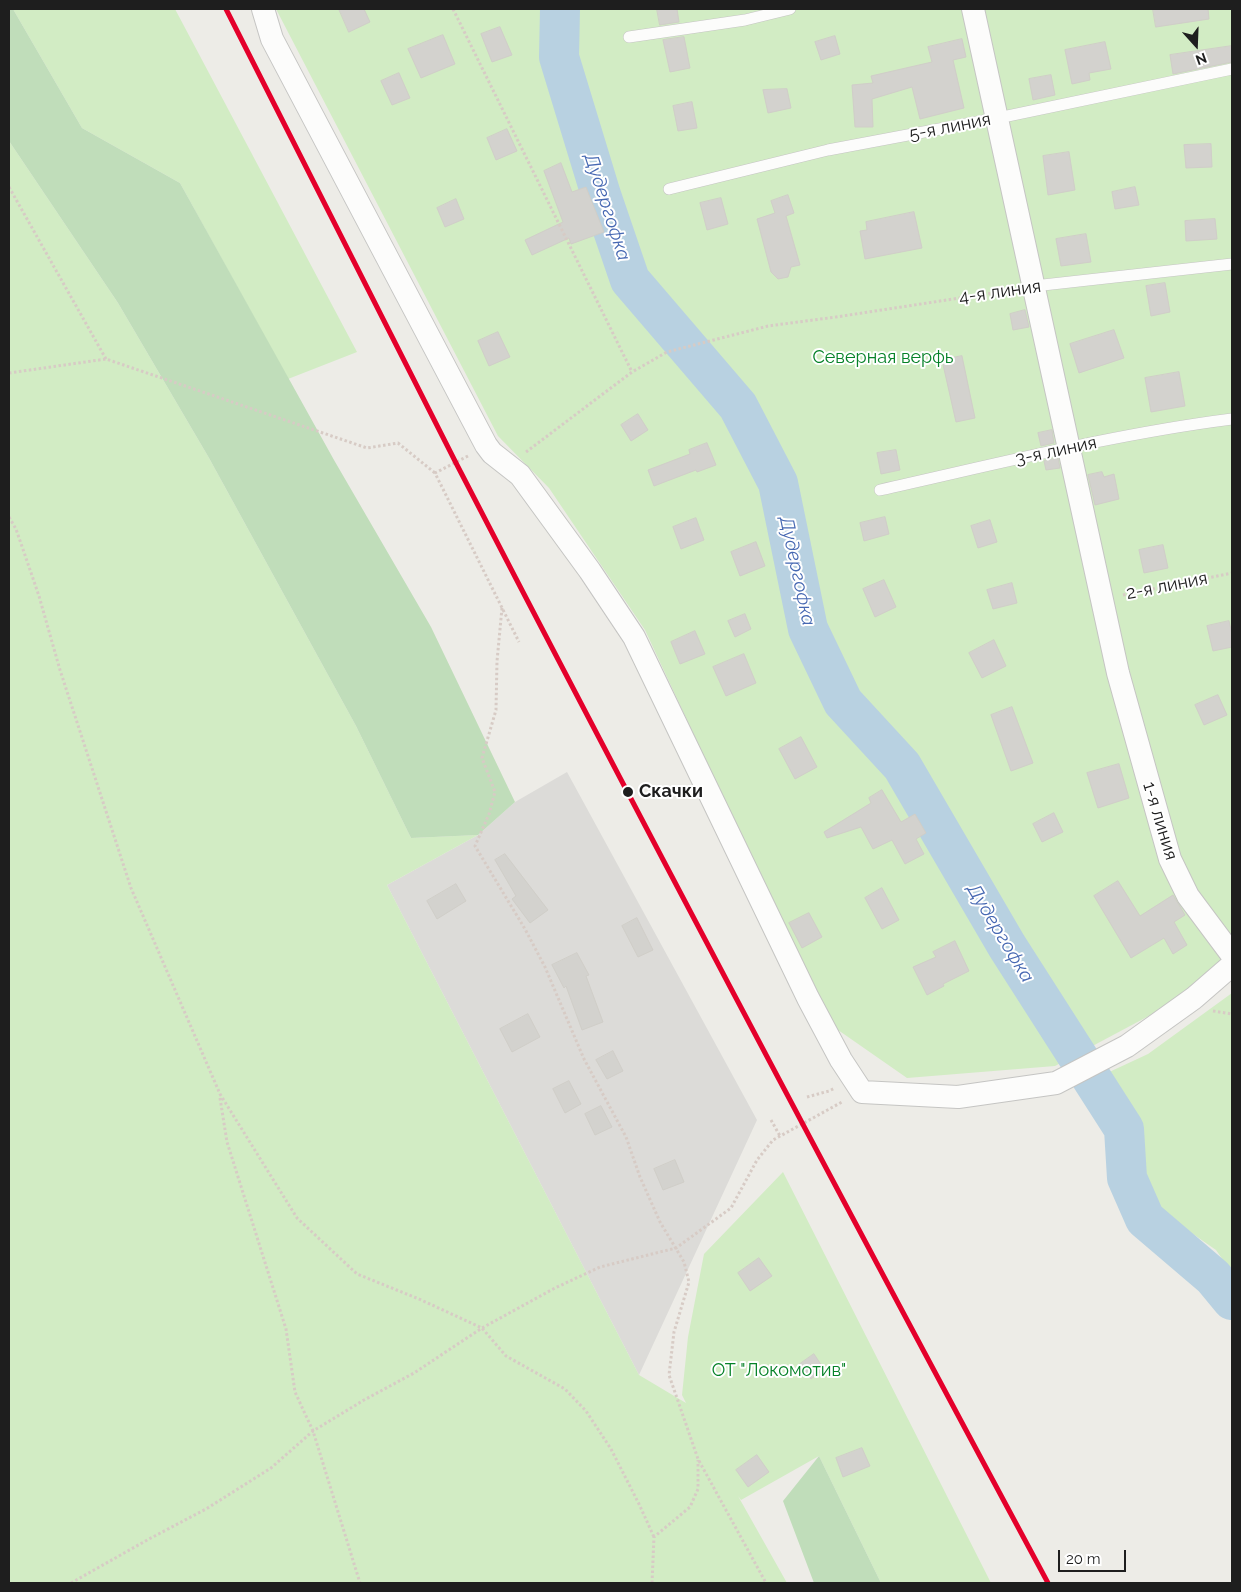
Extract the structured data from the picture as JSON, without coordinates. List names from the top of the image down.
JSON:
{
  "streets": {
    "street": ["1-я линия"],
    "lane": ["5-я линия", "4-я линия", "3-я линия"],
    "path": ["2-я линия"]
  },
  "crossings": [
    ["5-я линия", "1-я линия"],
    ["4-я линия", "1-я линия"],
    ["3-я линия", "1-я линия"],
    ["2-я линия", "1-я линия"]
  ],
  "water": ["Дудергофка"],
  "parks": ["Северная верфь", "ОТ \"Локомотив\""],
  "places": ["Скачки"],
  "scale_bar": "20 m",
  "north": "bottom"
}
